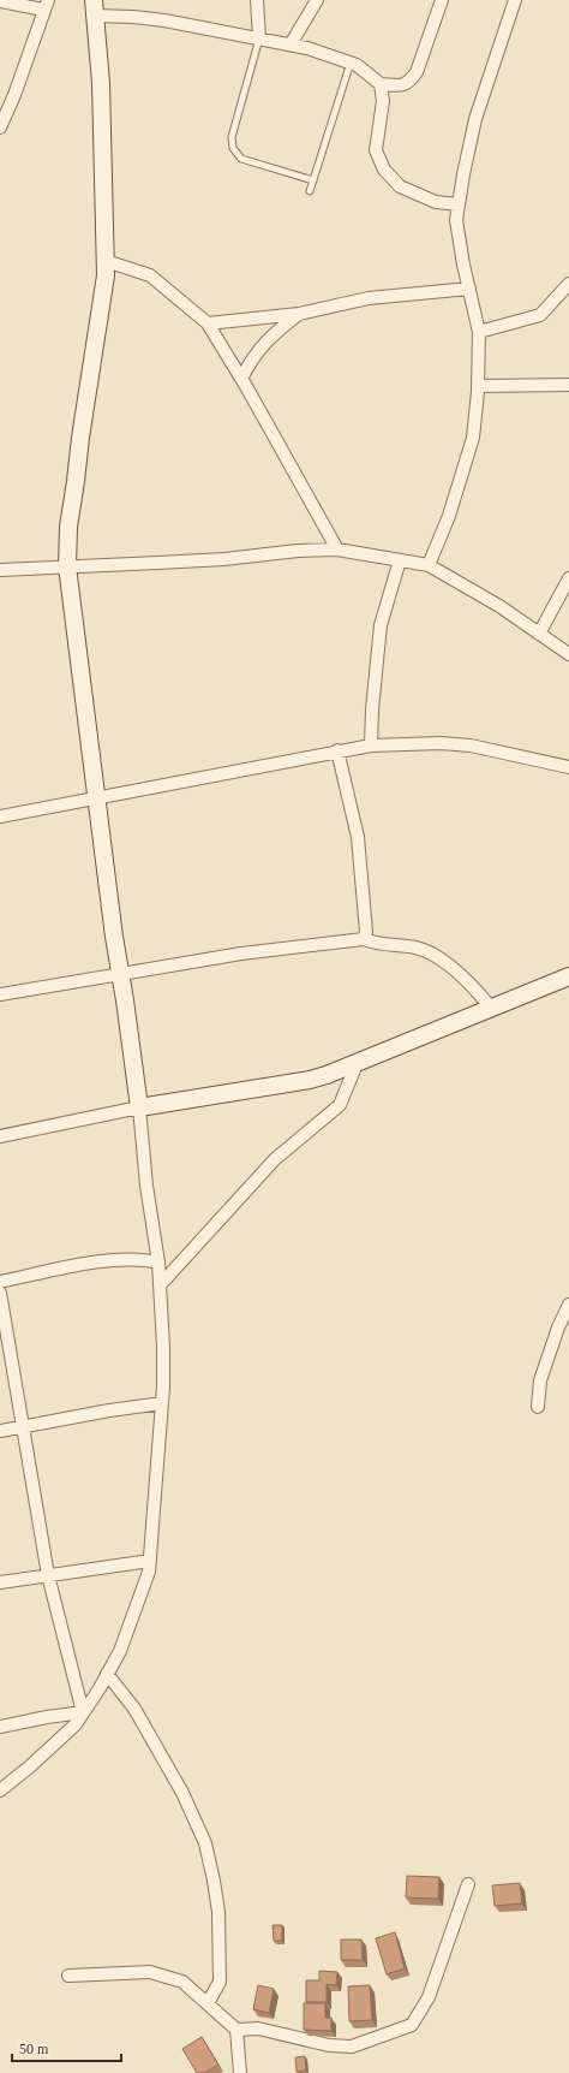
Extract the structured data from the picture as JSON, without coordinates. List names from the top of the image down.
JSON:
{
  "scale_bar": "50 m"
}
